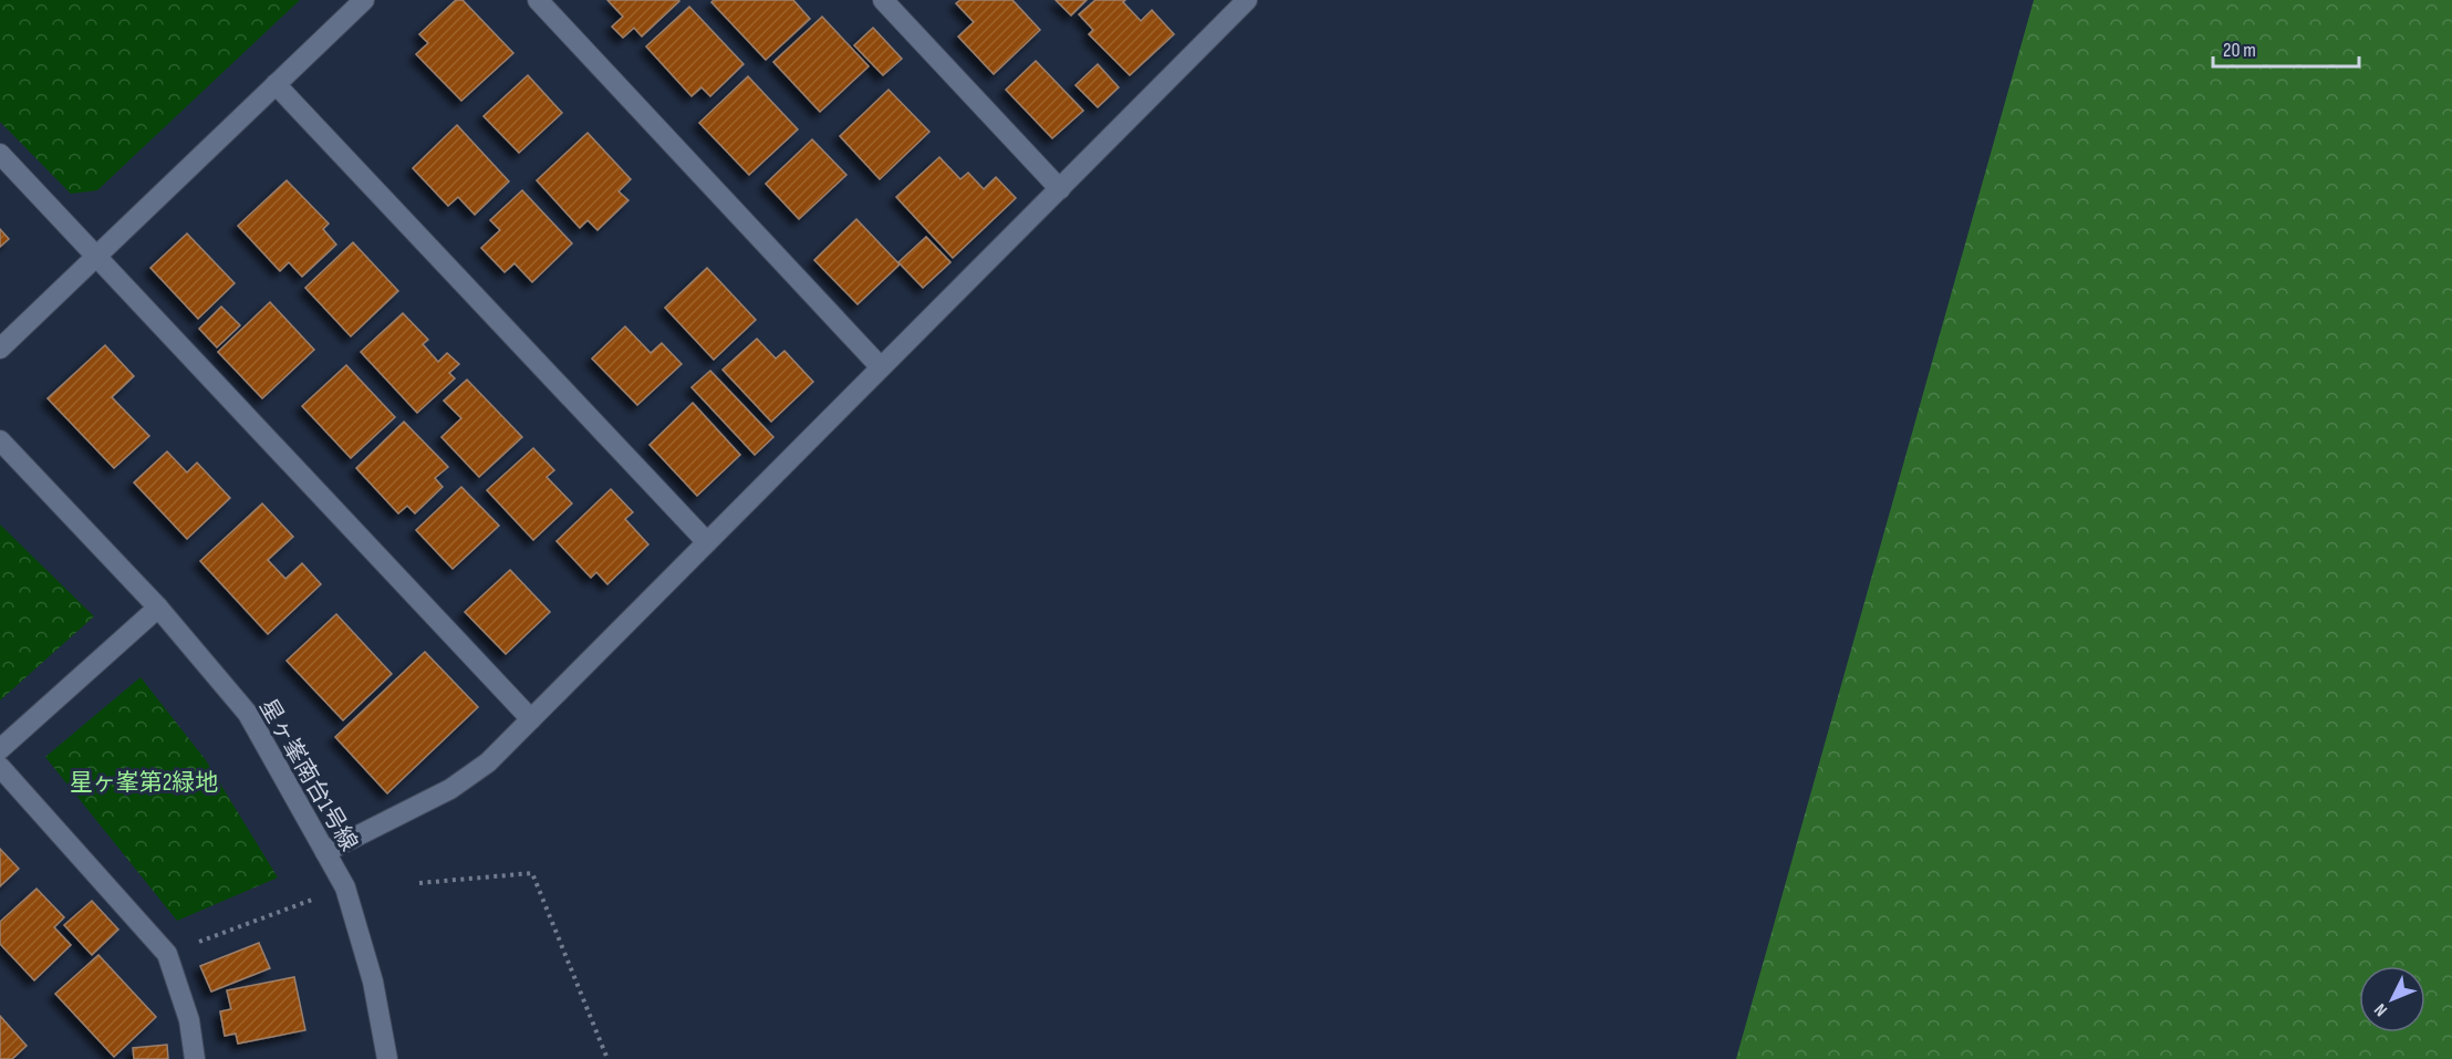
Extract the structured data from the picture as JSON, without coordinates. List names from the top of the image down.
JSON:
{
  "streets": {
    "street": ["星ヶ峯南台1号線"]
  },
  "parks": ["星ヶ峯第2緑地"],
  "scale_bar": "20 m",
  "north": "bottom left"
}
